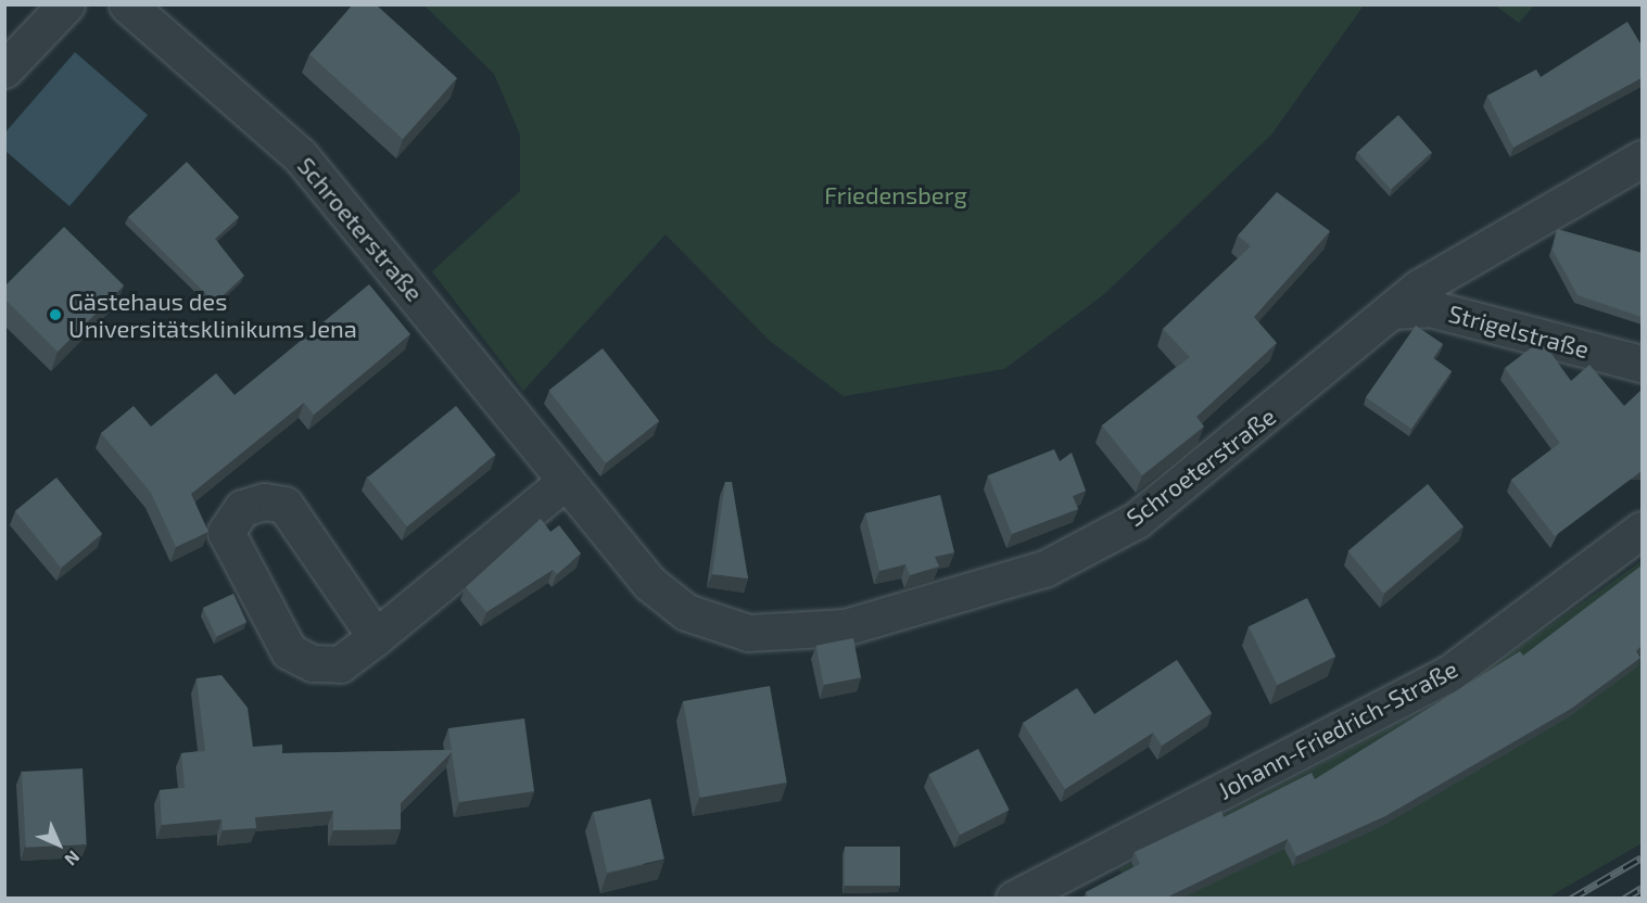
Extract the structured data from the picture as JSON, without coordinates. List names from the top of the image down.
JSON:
{
  "streets": {
    "street": ["Schroeterstraße", "Strigelstraße", "Johann-Friedrich-Straße"]
  },
  "crossings": [
    ["Schroeterstraße", "Strigelstraße"]
  ],
  "parks": ["Friedensberg"],
  "places": ["Gästehaus des Universitätsklinikums Jena"],
  "north": "bottom right"
}
